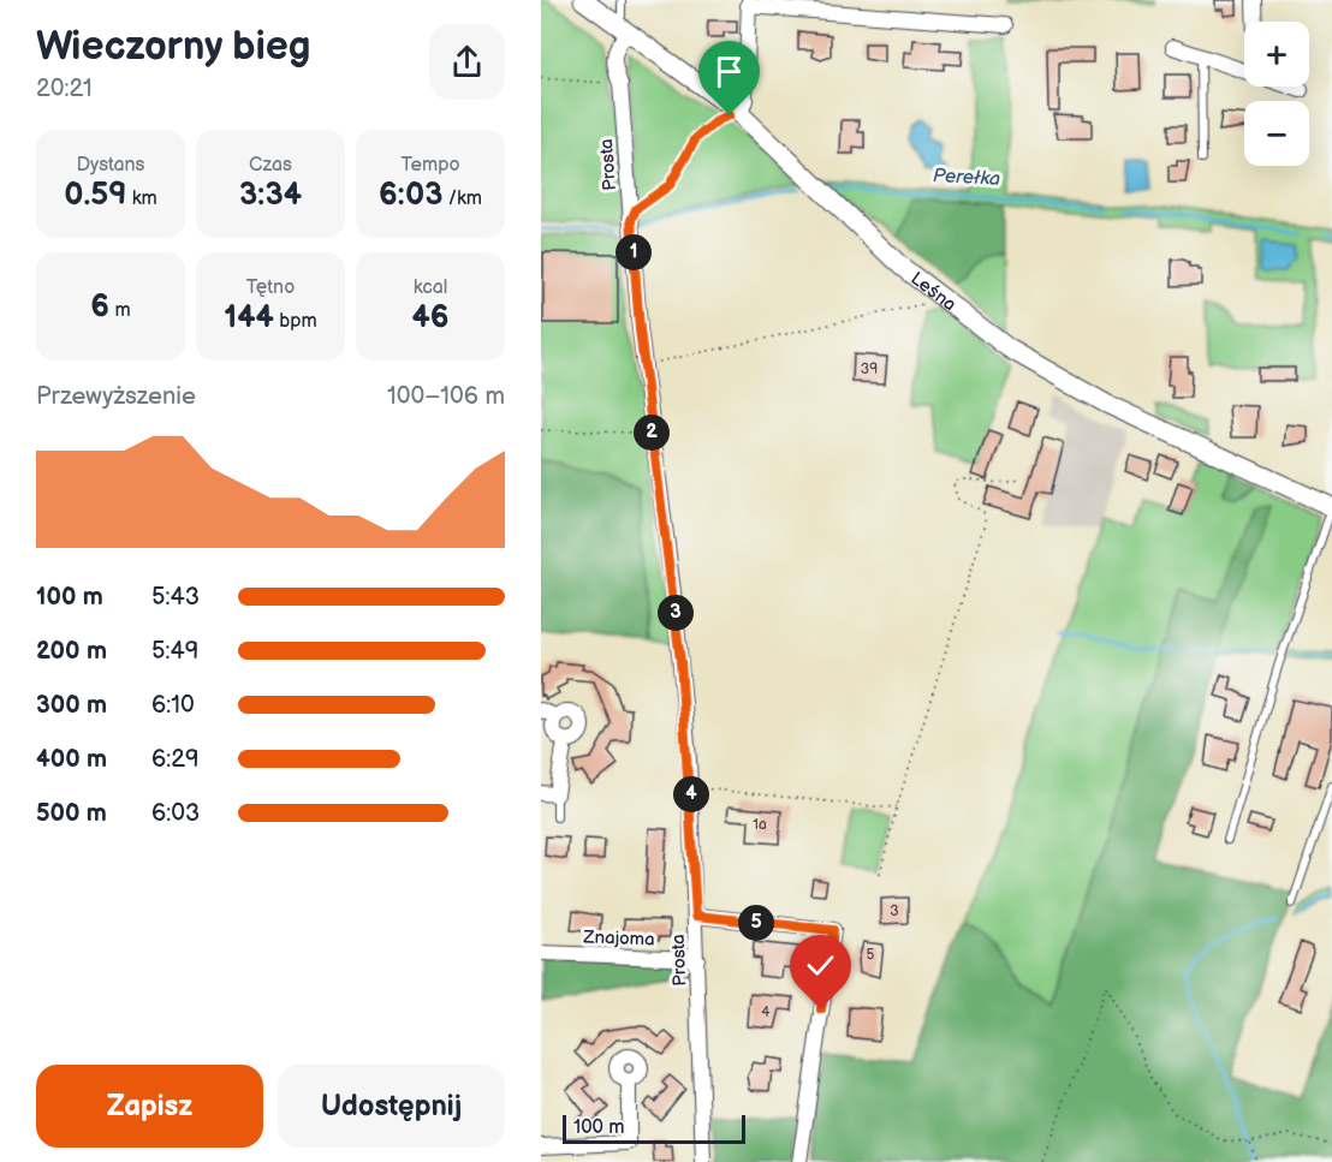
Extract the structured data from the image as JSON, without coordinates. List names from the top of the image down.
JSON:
{
  "streets": {
    "street": ["Prosta", "Leśna", "Znajoma"]
  },
  "crossings": [
    ["Prosta", "Leśna"],
    ["Prosta", "Znajoma"]
  ],
  "water": ["Perełka"],
  "house_numbers": [
    "39",
    "1a",
    "3",
    "5",
    "4"
  ],
  "scale_bar": "100 m",
  "page": {
    "heading": ["Wieczorny bieg", "20:21"],
    "map_buttons": ["+", "−"],
    "stats": [
      ["Dystans", "0.59 km"],
      ["Czas", "3:34"],
      ["Tempo", "6:03 /km"],
      ["6 m"],
      ["Tętno", "144 bpm"],
      ["kcal", "46"]
    ],
    "pins": [
      "1",
      "2",
      "3",
      "4",
      "5"
    ],
    "chart": ["Przewyższenie", "100–106 m"],
    "list": [
      {
        "name": "100 m",
        "note": "5:43"
      },
      {
        "name": "200 m",
        "note": "5:49"
      },
      {
        "name": "300 m",
        "note": "6:10"
      },
      {
        "name": "400 m",
        "note": "6:29"
      },
      {
        "name": "500 m",
        "note": "6:03"
      }
    ],
    "buttons": ["Zapisz", "Udostępnij"],
    "scale": "100 m"
  }
}
